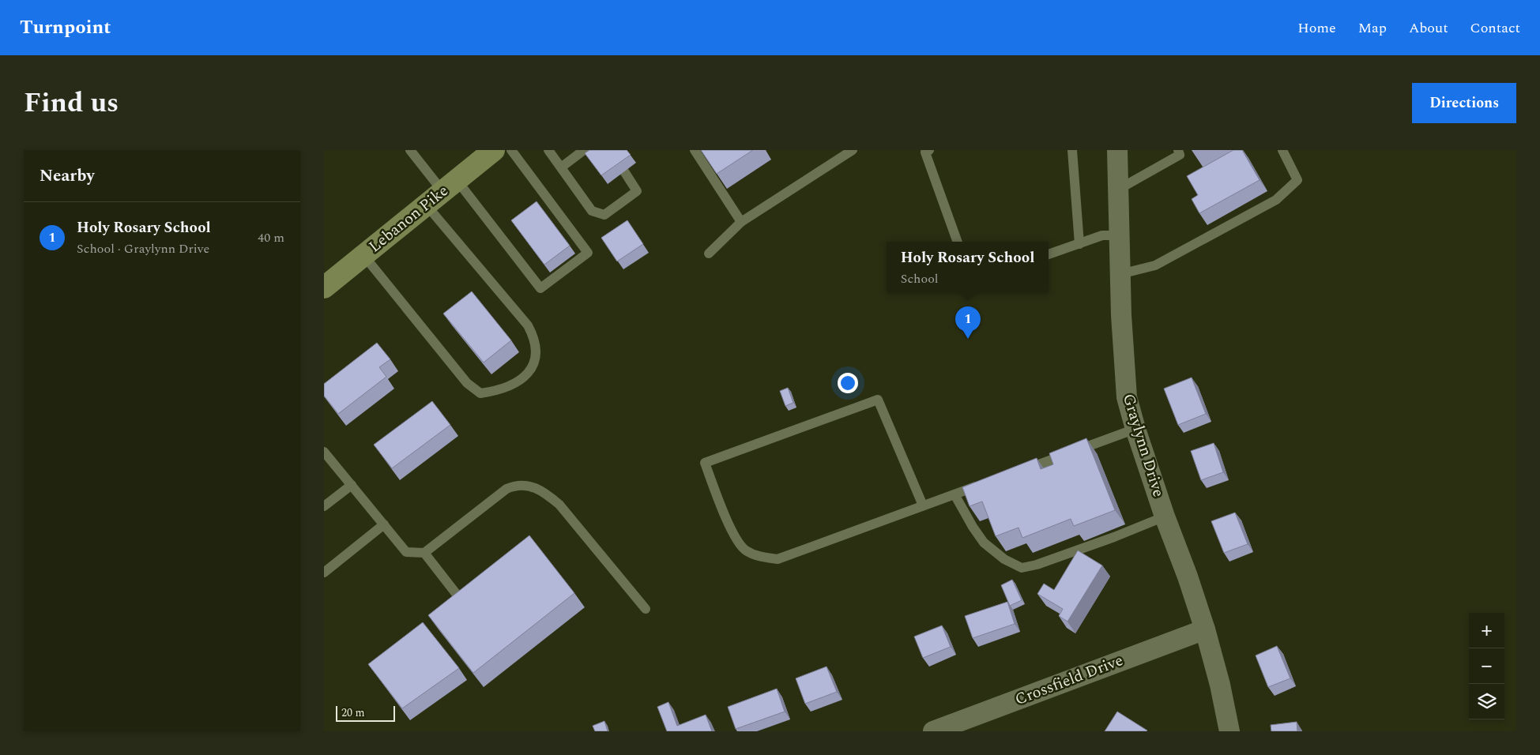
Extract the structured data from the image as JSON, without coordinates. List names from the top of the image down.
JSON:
{
  "streets": {
    "main road": ["Lebanon Pike"],
    "street": ["Graylynn Drive", "Crossfield Drive"]
  },
  "crossings": [
    ["Graylynn Drive", "Crossfield Drive"]
  ],
  "scale_bar": "20 m",
  "page": {
    "header": "Turnpoint",
    "nav": [
      "Home",
      "Map",
      "About",
      "Contact"
    ],
    "title": "Find us",
    "buttons": "Directions",
    "heading": "Nearby",
    "list": [
      {
        "mark": "1",
        "name": "Holy Rosary School",
        "note": "School · Graylynn Drive",
        "value": "40 m"
      }
    ],
    "popup": ["Holy Rosary School", "School"],
    "pins": "1",
    "map_buttons": ["+", "−"],
    "scale": "20 m"
  }
}
